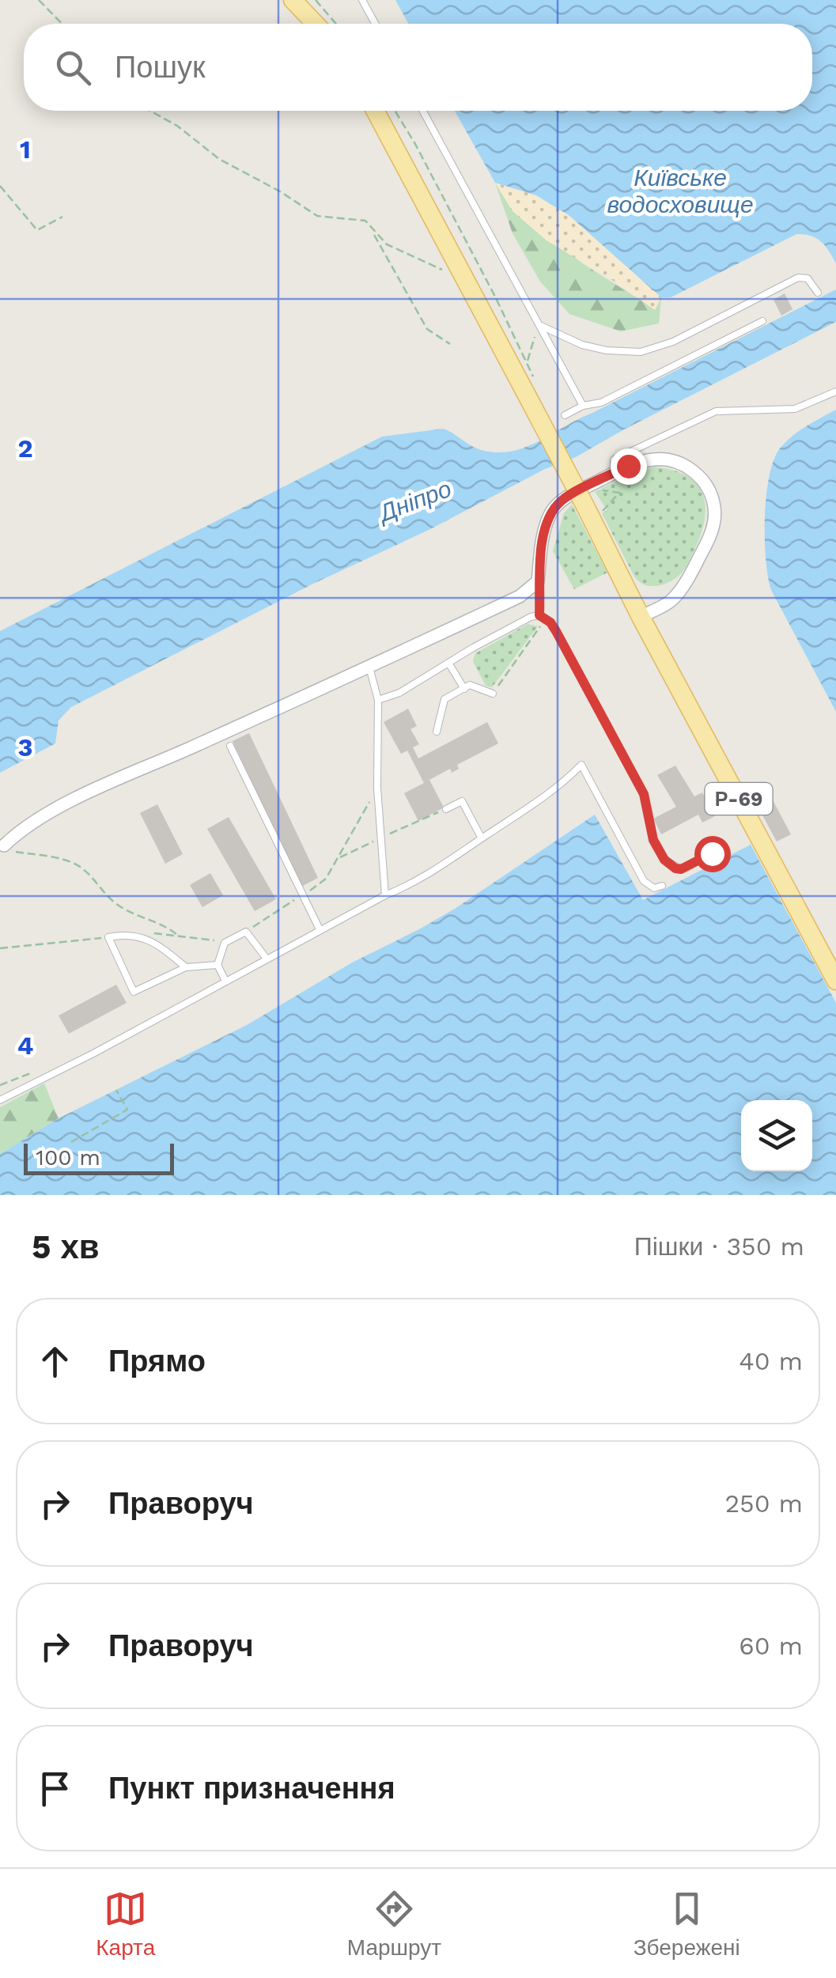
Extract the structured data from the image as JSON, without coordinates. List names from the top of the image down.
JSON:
{
  "streets": {
    "main road": ["Р-69"]
  },
  "water": ["Київське водосховище", "Дніпро"],
  "scale_bar": "100 m",
  "page": {
    "search": "Пошук",
    "scale": "100 m",
    "heading": ["5 хв", "Пішки · 350 m"],
    "list": [
      ["Прямо", "40 m"],
      ["Праворуч", "250 m"],
      ["Праворуч", "60 m"],
      "Пункт призначення"
    ],
    "nav": ["Карта", "Маршрут", "Збережені"]
  },
  "grid": {
    "rows": [
      "1",
      "2",
      "3",
      "4"
    ]
  }
}
